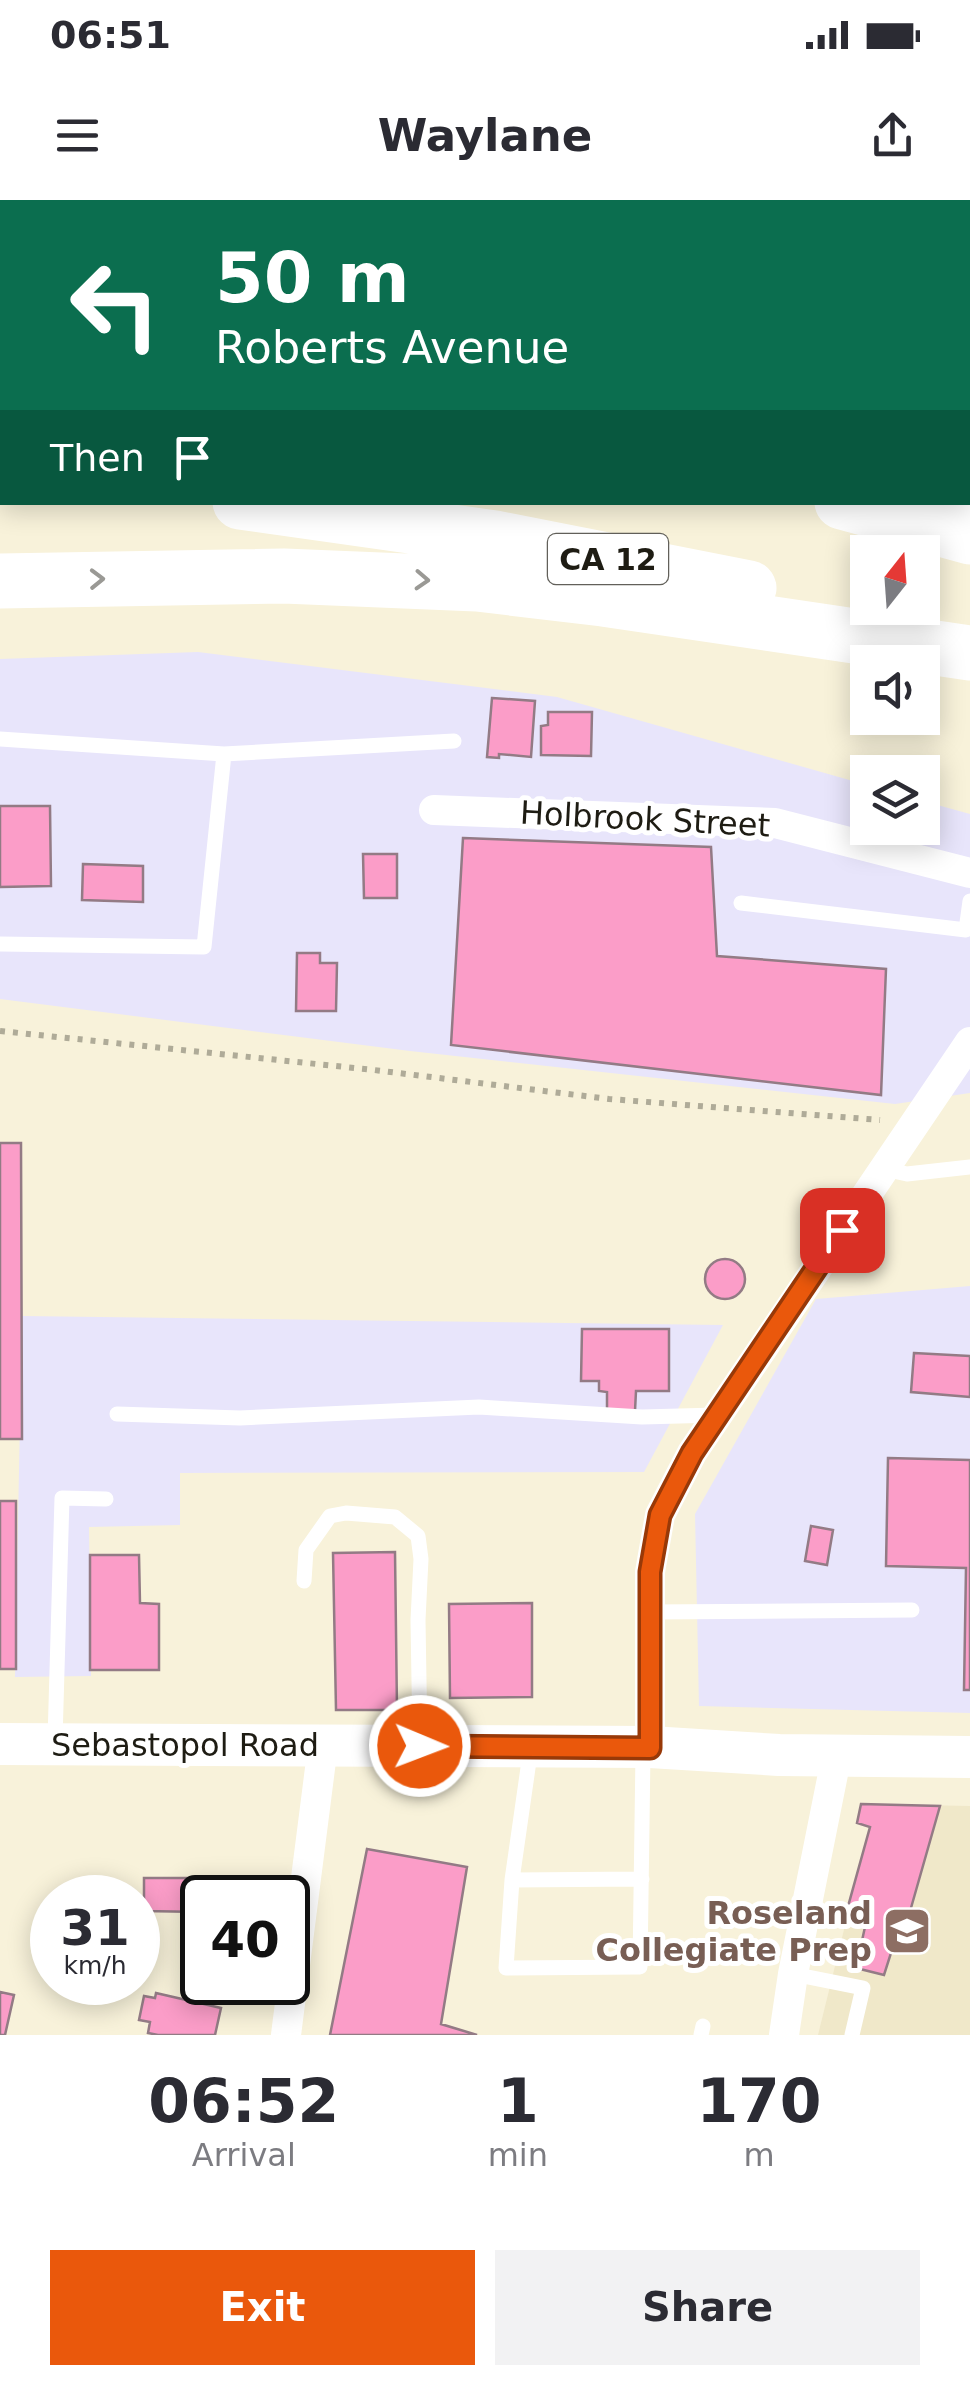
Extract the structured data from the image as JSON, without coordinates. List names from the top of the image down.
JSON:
{
  "streets": {
    "highway": ["CA 12"],
    "street": ["Holbrook Street", "Sebastopol Road"]
  },
  "places": {
    "school or university": ["Roseland Collegiate Prep"]
  },
  "north": "top",
  "page": {
    "status": "06:51",
    "header": "Waylane",
    "turn": ["50 m", "Roberts Avenue"],
    "then": "Then",
    "speed": "31 km/h",
    "limit": "40",
    "eta": [
      "06:52",
      "Arrival",
      "1",
      "min",
      "170",
      "m"
    ],
    "buttons": ["Exit", "Share"]
  }
}
